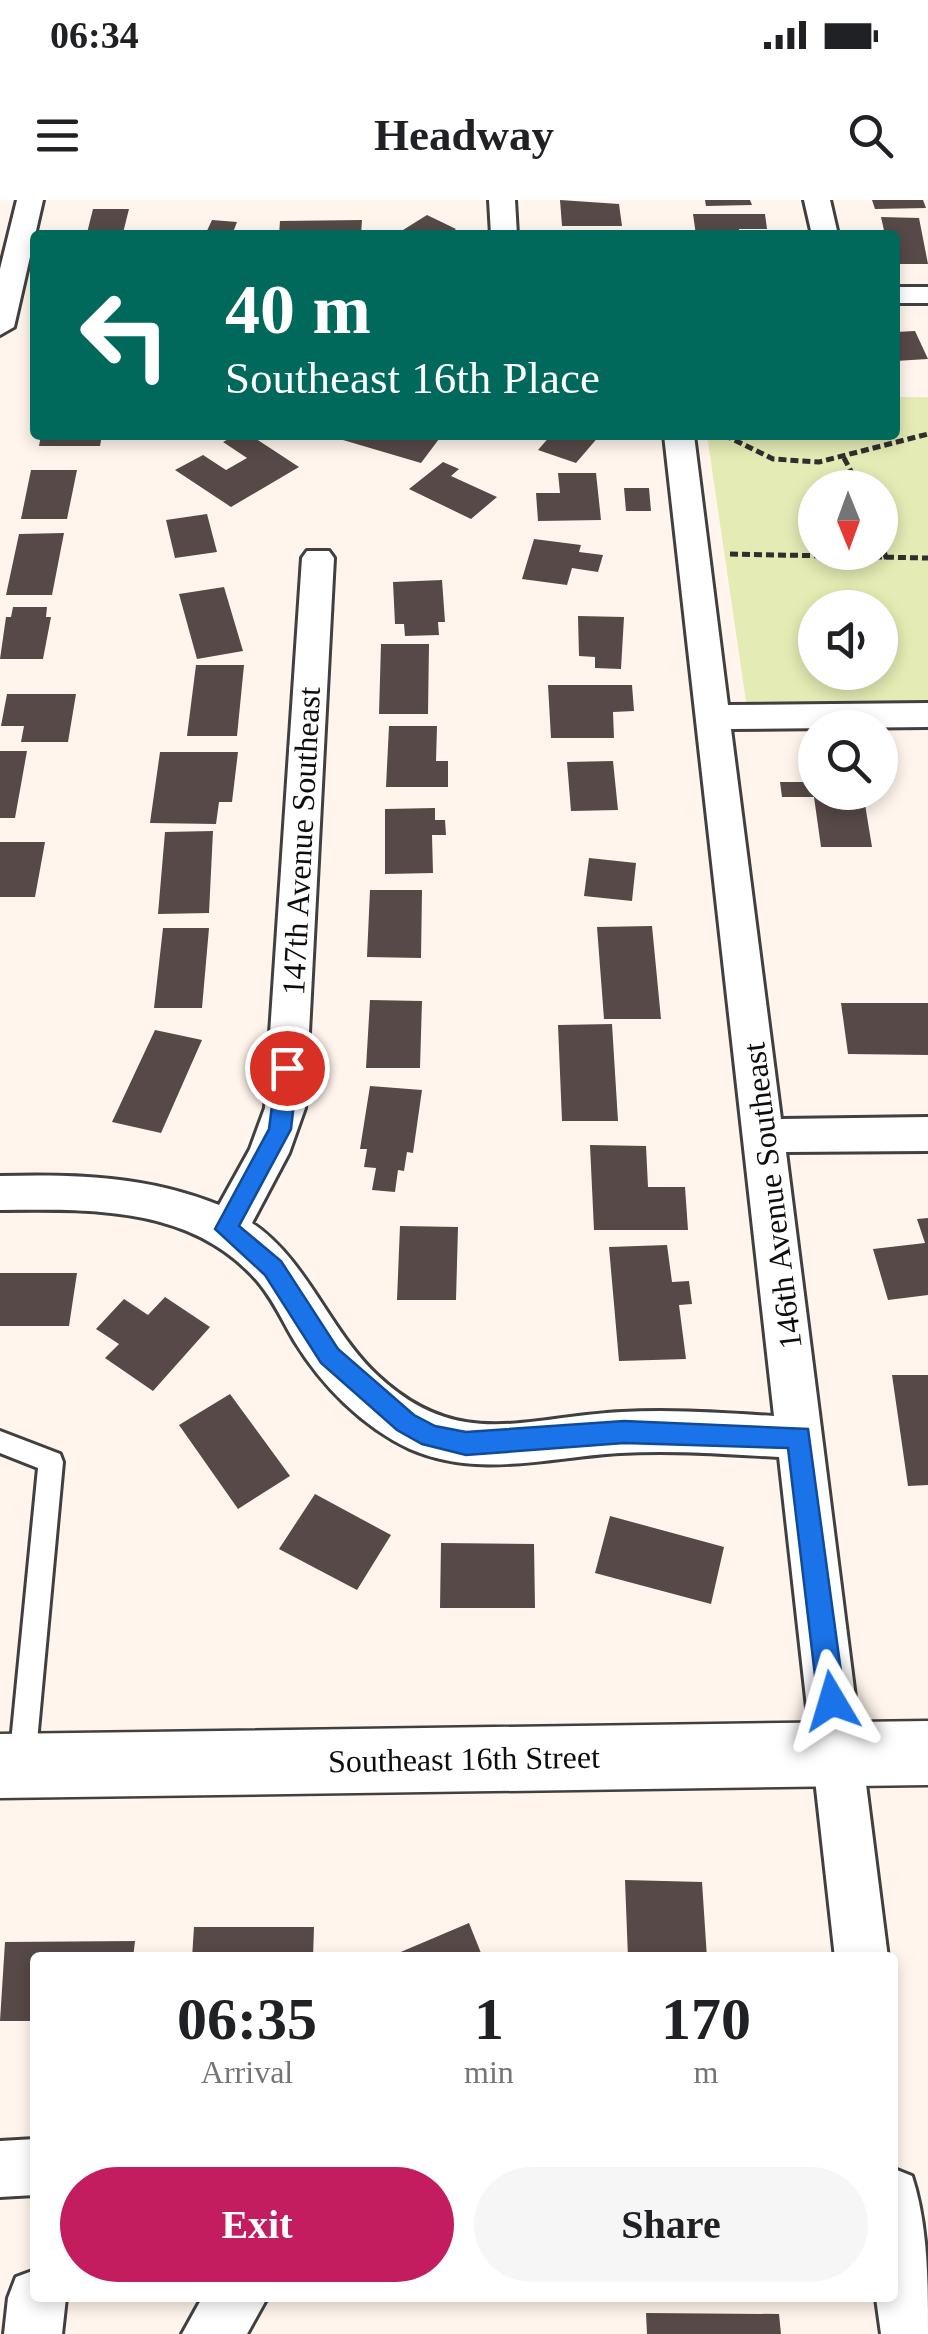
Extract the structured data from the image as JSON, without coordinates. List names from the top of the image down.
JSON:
{
  "streets": {
    "street": ["147th Avenue Southeast", "146th Avenue Southeast", "Southeast 16th Street"]
  },
  "crossings": [
    ["146th Avenue Southeast", "Southeast 16th Street"]
  ],
  "north": "bottom",
  "page": {
    "status": "06:34",
    "header": "Headway",
    "turn": ["40 m", "Southeast 16th Place"],
    "eta": [
      "06:35",
      "Arrival",
      "1",
      "min",
      "170",
      "m"
    ],
    "buttons": ["Exit", "Share"]
  }
}
